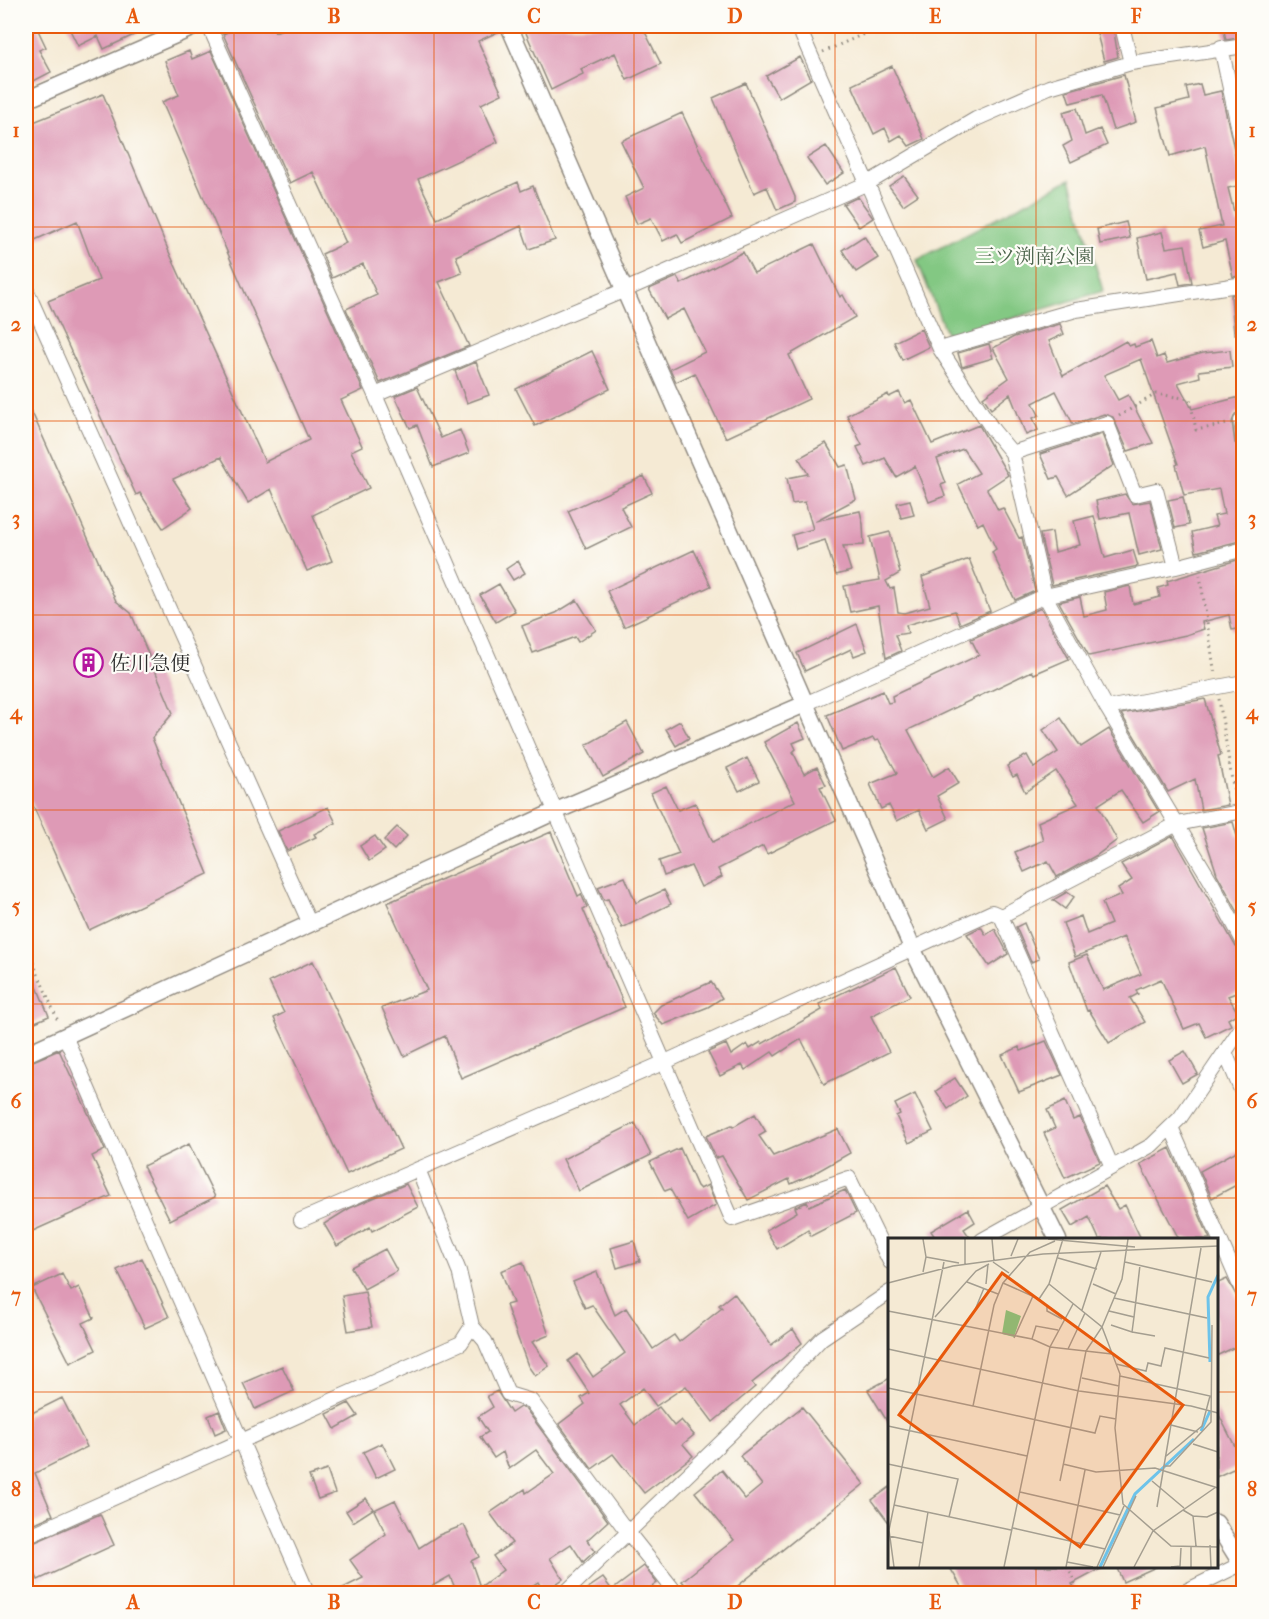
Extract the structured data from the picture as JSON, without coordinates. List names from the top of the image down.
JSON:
{
  "parks": ["三ツ渕南公園"],
  "places": {
    "building": ["佐川急便"]
  },
  "grid": {
    "columns": [
      "A",
      "B",
      "C",
      "D",
      "E",
      "F"
    ],
    "rows": [
      "1",
      "2",
      "3",
      "4",
      "5",
      "6",
      "7",
      "8"
    ]
  }
}
